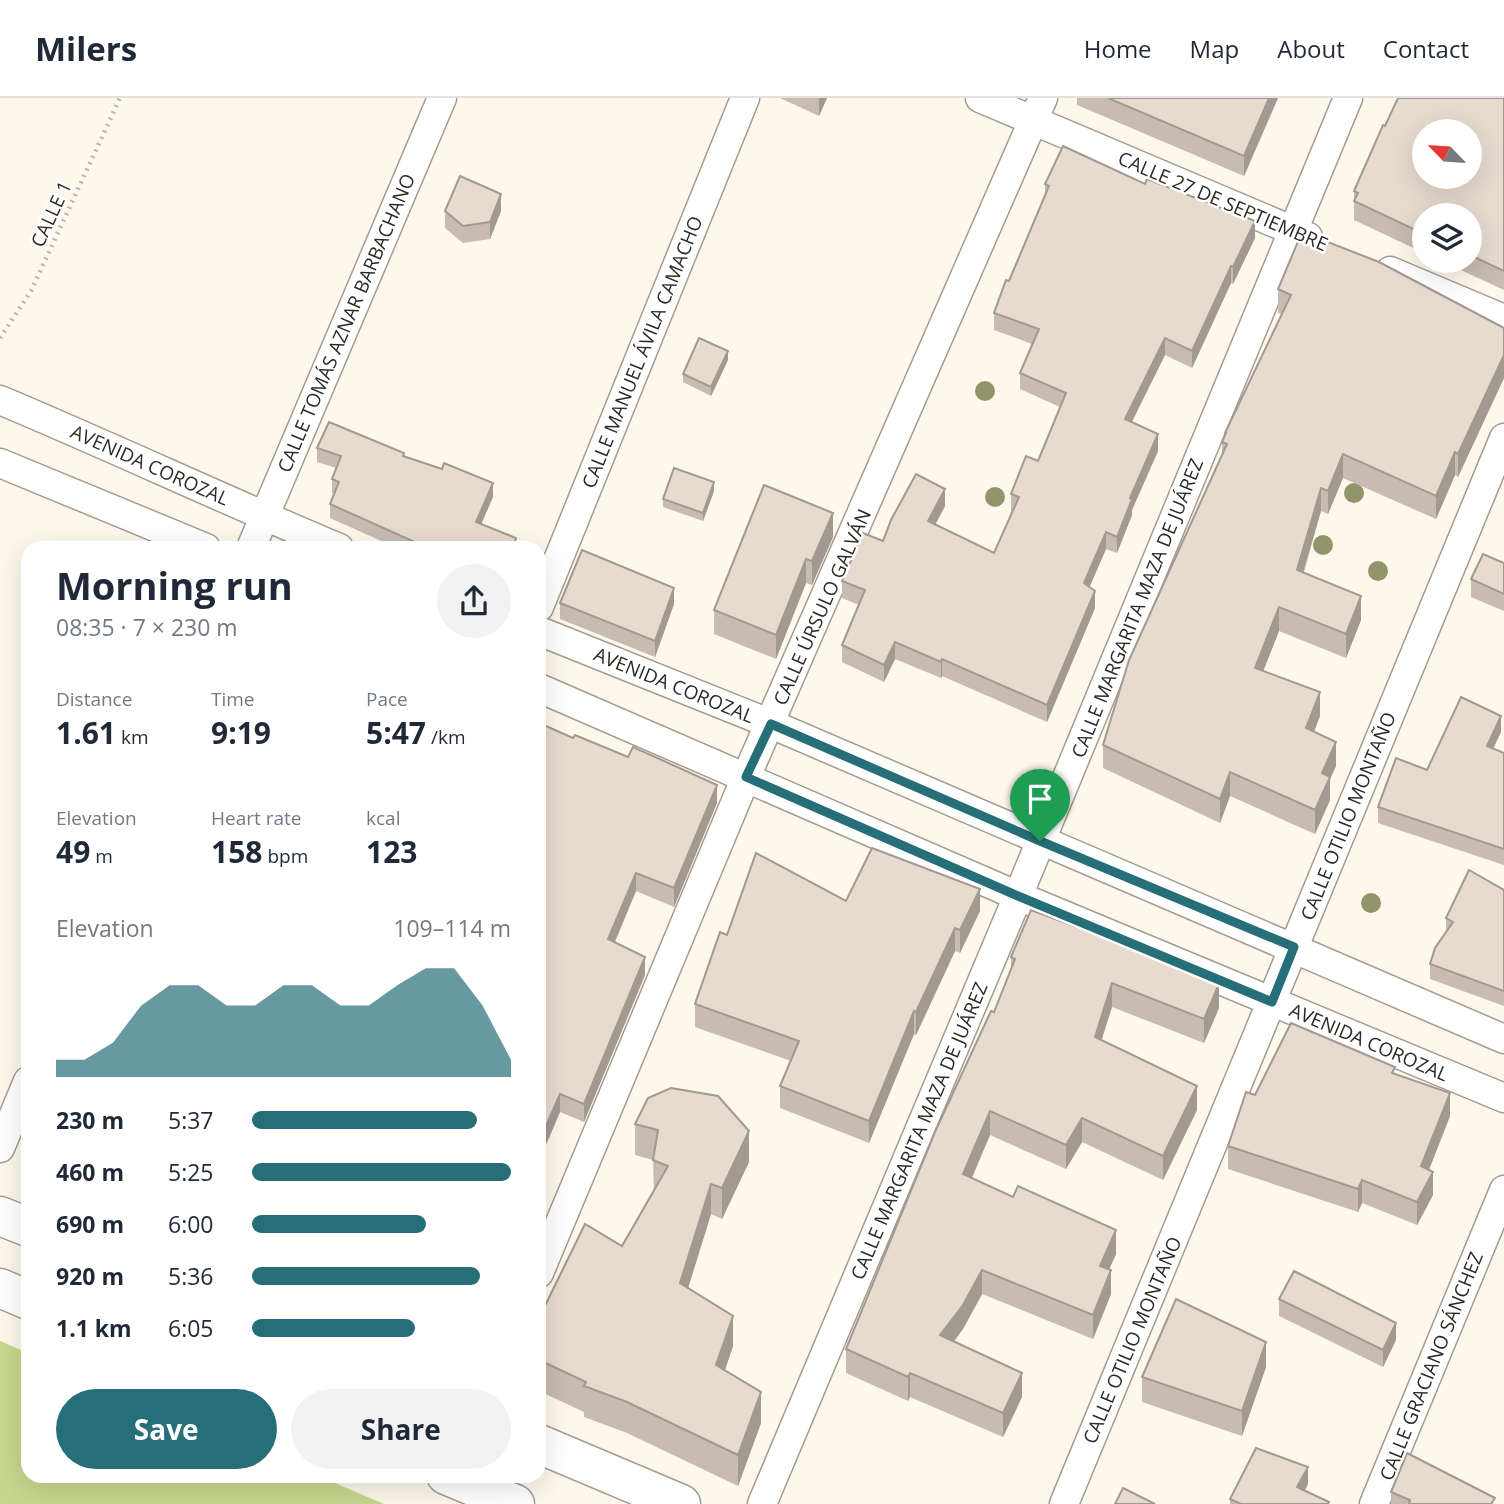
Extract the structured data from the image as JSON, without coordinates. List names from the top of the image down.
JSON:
{
  "streets": {
    "street": [
      "CALLE 27 DE SEPTIEMBRE",
      "CALLE TOMÁS AZNAR BARBACHANO",
      "CALLE MANUEL ÁVILA CAMACHO",
      "AVENIDA COROZAL",
      "CALLE ÚRSULO GALVÁN",
      "CALLE MARGARITA MAZA DE JUÁREZ",
      "CALLE OTILIO MONTAÑO",
      "CALLE GRACIANO SÁNCHEZ"
    ],
    "path": ["CALLE 1"]
  },
  "crossings": [
    ["CALLE 27 DE SEPTIEMBRE", "CALLE ÚRSULO GALVÁN"],
    ["CALLE 27 DE SEPTIEMBRE", "CALLE MARGARITA MAZA DE JUÁREZ"],
    ["CALLE TOMÁS AZNAR BARBACHANO", "AVENIDA COROZAL"],
    ["AVENIDA COROZAL", "CALLE ÚRSULO GALVÁN"],
    ["AVENIDA COROZAL", "CALLE MARGARITA MAZA DE JUÁREZ"],
    ["AVENIDA COROZAL", "CALLE OTILIO MONTAÑO"]
  ],
  "north": "top left",
  "page": {
    "header": "Milers",
    "nav": [
      "Home",
      "Map",
      "About",
      "Contact"
    ],
    "heading": ["Morning run", "08:35 · 7 × 230 m"],
    "stats": [
      ["Distance", "1.61 km"],
      ["Time", "9:19"],
      ["Pace", "5:47 /km"],
      ["Elevation", "49 m"],
      ["Heart rate", "158 bpm"],
      ["kcal", "123"]
    ],
    "chart": ["Elevation", "109–114 m"],
    "list": [
      {
        "name": "230 m",
        "note": "5:37"
      },
      {
        "name": "460 m",
        "note": "5:25"
      },
      {
        "name": "690 m",
        "note": "6:00"
      },
      {
        "name": "920 m",
        "note": "5:36"
      },
      {
        "name": "1.1 km",
        "note": "6:05"
      }
    ],
    "buttons": ["Save", "Share"]
  }
}
